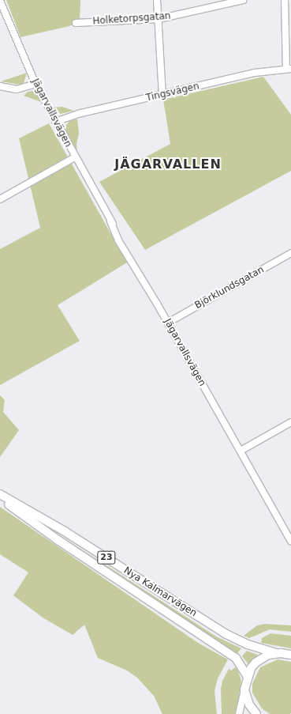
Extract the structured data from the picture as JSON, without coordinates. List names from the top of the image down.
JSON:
{
  "streets": {
    "main road": ["23", "Nya Kalmarvägen"],
    "street": [
      "Holketorpsgatan",
      "Tingsvägen",
      "Jägarvallsvägen",
      "Björklundsgatan"
    ]
  },
  "crossings": [
    ["Tingsvägen", "Jägarvallsvägen"],
    ["Jägarvallsvägen", "Björklundsgatan"],
    ["23", "Nya Kalmarvägen"]
  ],
  "districts": ["JÄGARVALLEN"]
}
